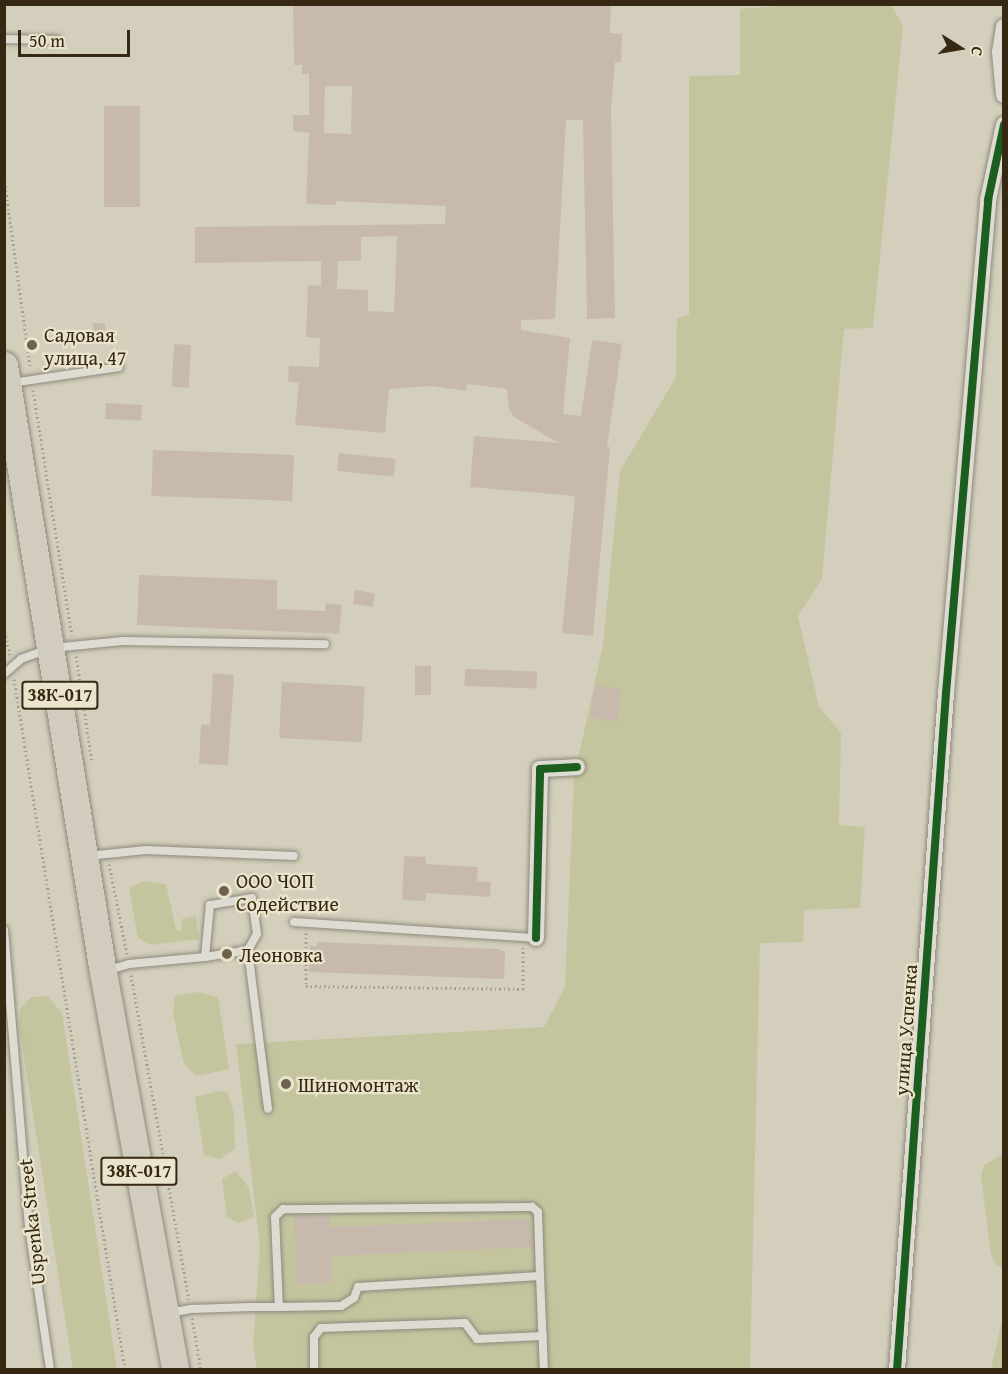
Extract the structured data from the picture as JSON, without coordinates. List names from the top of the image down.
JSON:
{
  "streets": {
    "main road": ["38К-017"],
    "street": ["улица Успенка"],
    "lane": ["Uspenka Street"]
  },
  "places": [
    "Садовая улица, 47",
    "ООО ЧОП Содействие",
    "Леоновка",
    "Шиномонтаж"
  ],
  "scale_bar": "50 m",
  "north": "right"
}
